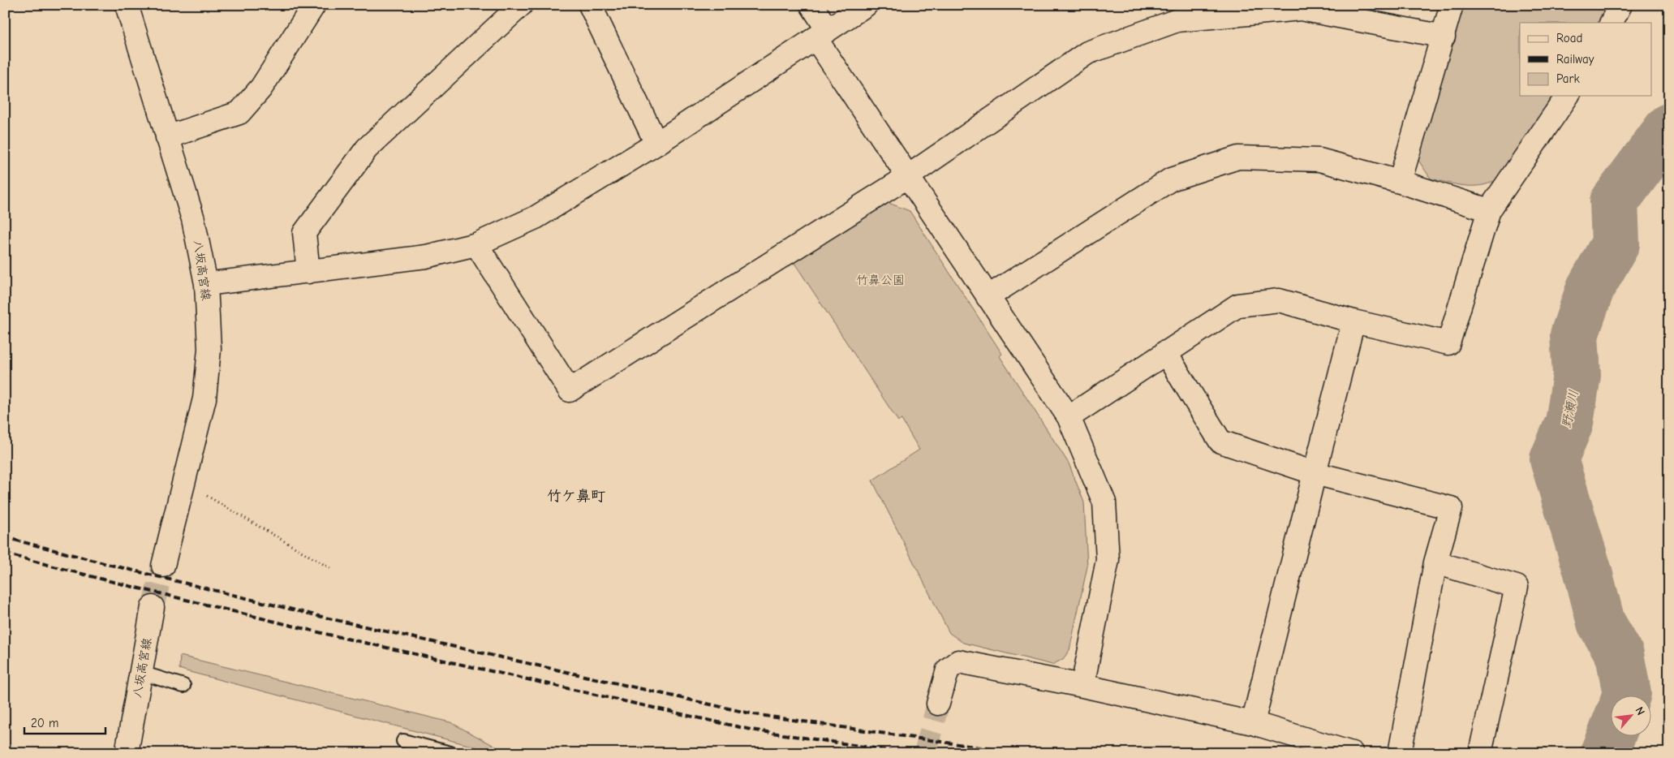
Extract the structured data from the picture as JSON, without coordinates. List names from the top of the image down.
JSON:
{
  "streets": {
    "street": ["八坂高宮線"]
  },
  "districts": ["竹ケ鼻町"],
  "water": ["野瀬川"],
  "parks": ["竹鼻公園"],
  "legend": ["Road", "Railway", "Park"],
  "scale_bar": "20 m",
  "north": "top right"
}
